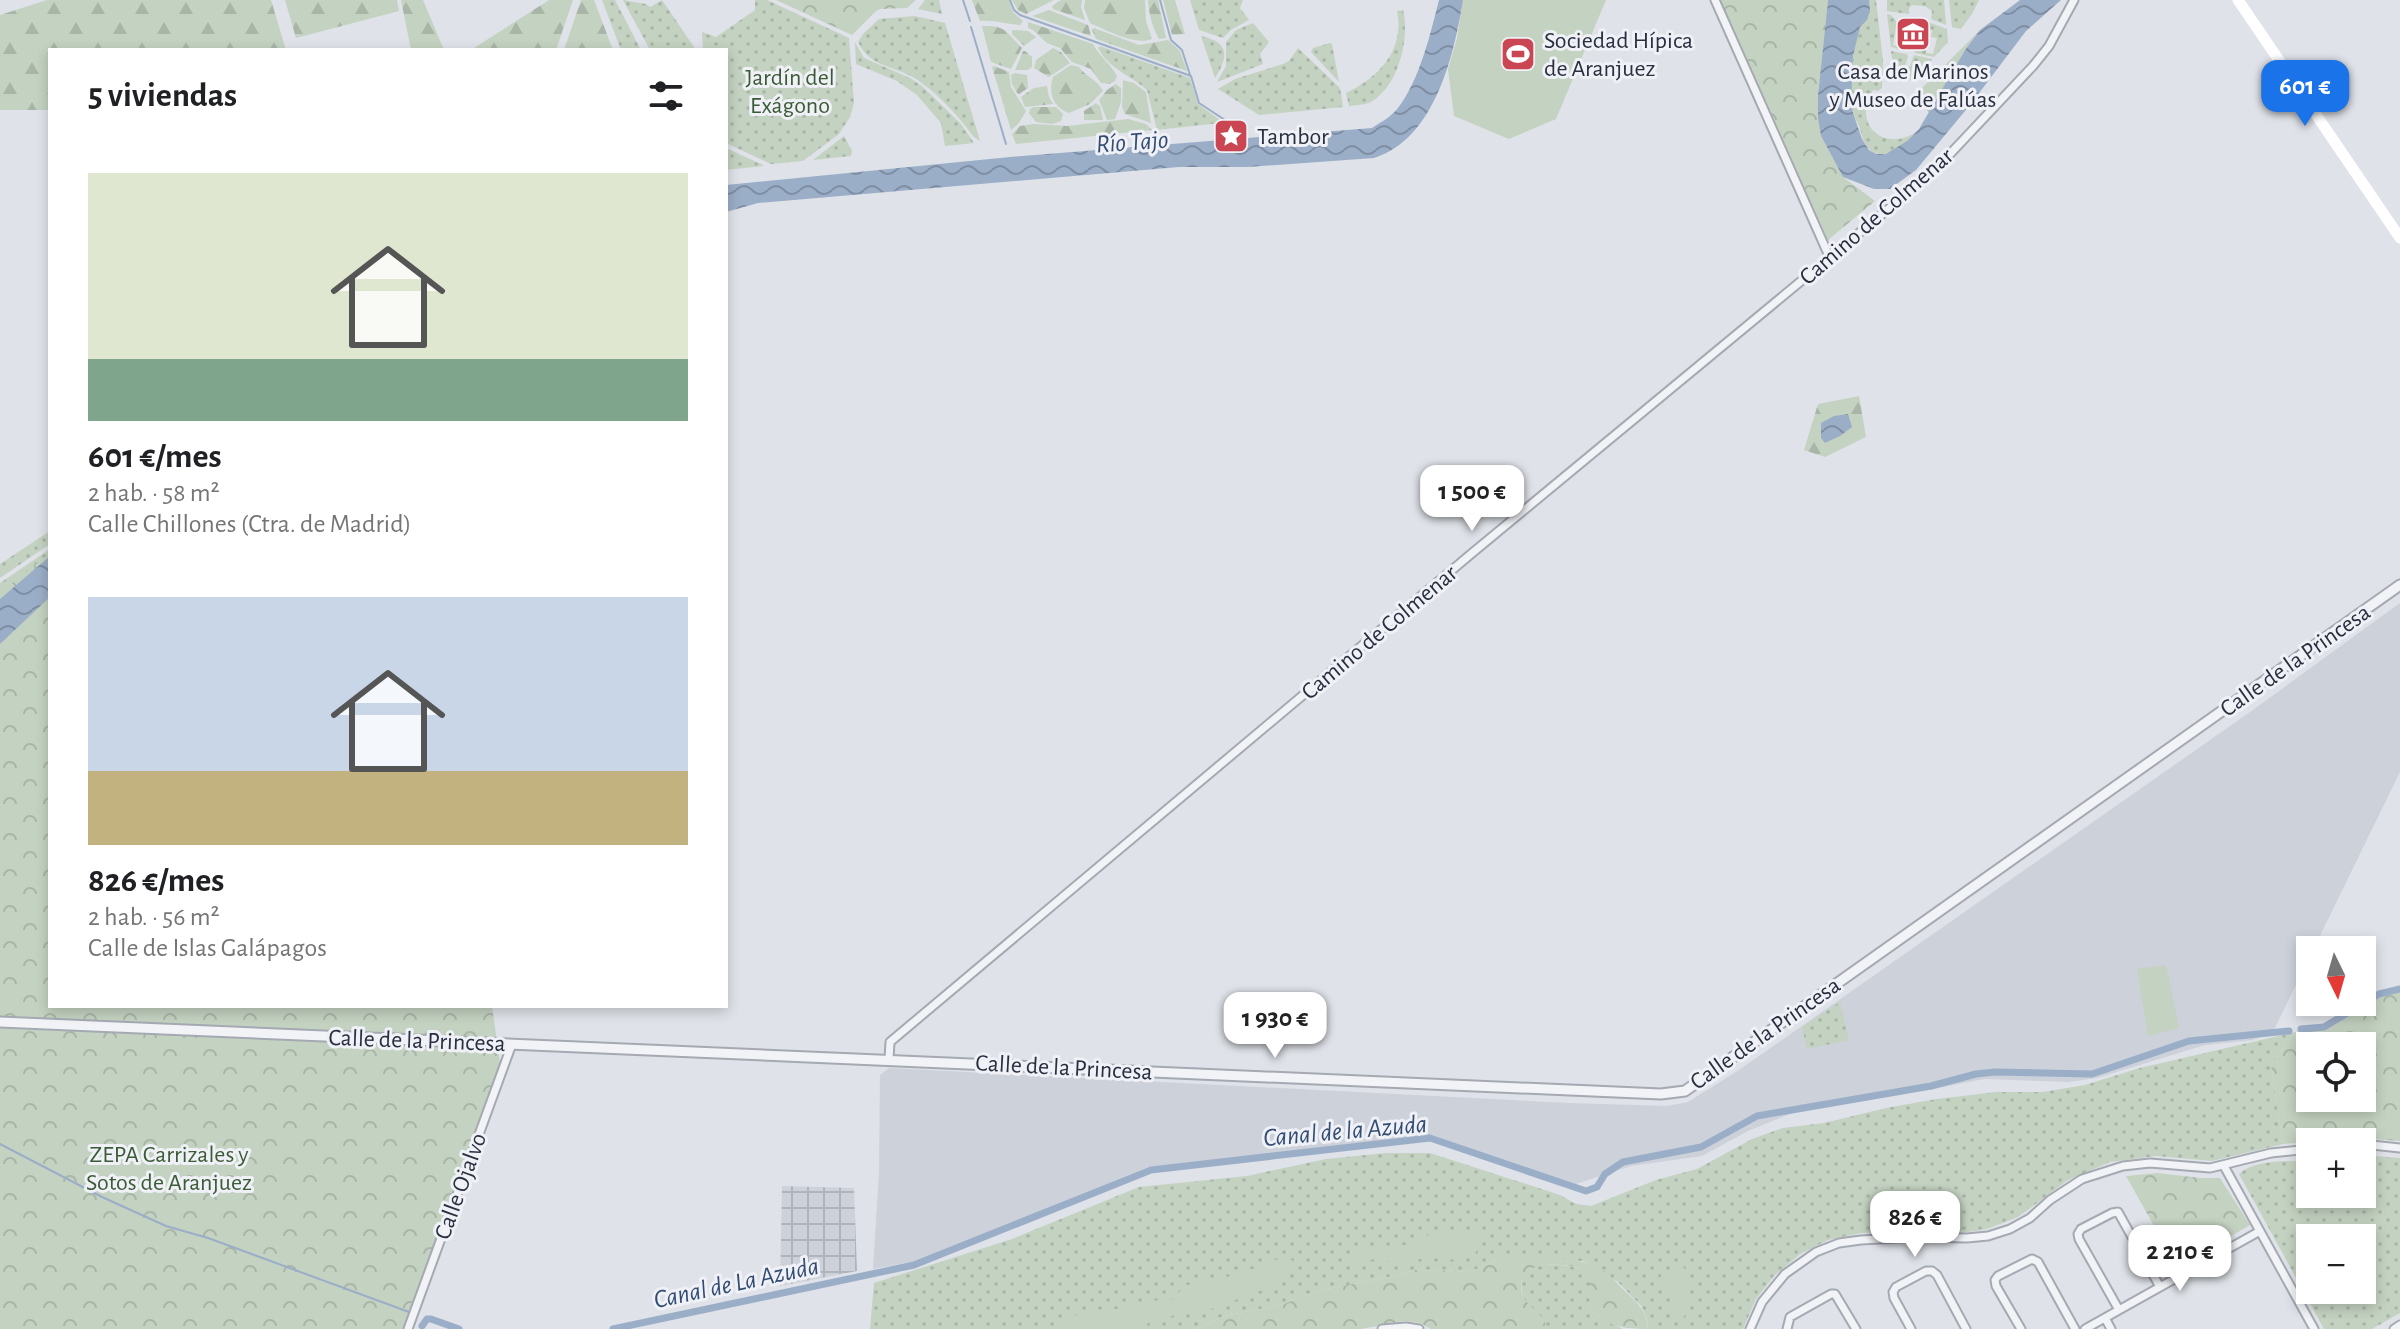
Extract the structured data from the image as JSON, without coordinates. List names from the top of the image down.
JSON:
{
  "streets": {
    "street": ["Camino de Colmenar", "Calle de la Princesa", "Calle Ojalvo"]
  },
  "crossings": [
    ["Camino de Colmenar", "Calle de la Princesa"],
    ["Calle de la Princesa", "Calle Ojalvo"]
  ],
  "water": ["Río Tajo", "Canal de la Azuda", "Canal de La Azuda"],
  "parks": ["Jardín del Exágono", "ZEPA Carrizales y Sotos de Aranjuez"],
  "places": {
    "museum": ["Casa de Marinos y Museo de Falúas"],
    "sports": ["Sociedad Hípica de Aranjuez"],
    "place": ["Tambor"]
  },
  "north": "bottom",
  "page": {
    "heading": "5 viviendas",
    "price": [
      "601 €",
      "1 500 €",
      "1 930 €",
      "826 €",
      "2 210 €"
    ],
    "list": [
      {
        "name": "601 €/mes",
        "note": "2 hab. · 58 m² · Calle Chillones (Ctra. de Madrid)"
      },
      {
        "name": "826 €/mes",
        "note": "2 hab. · 56 m² · Calle de Islas Galápagos"
      }
    ],
    "map_buttons": ["+", "−"]
  }
}
